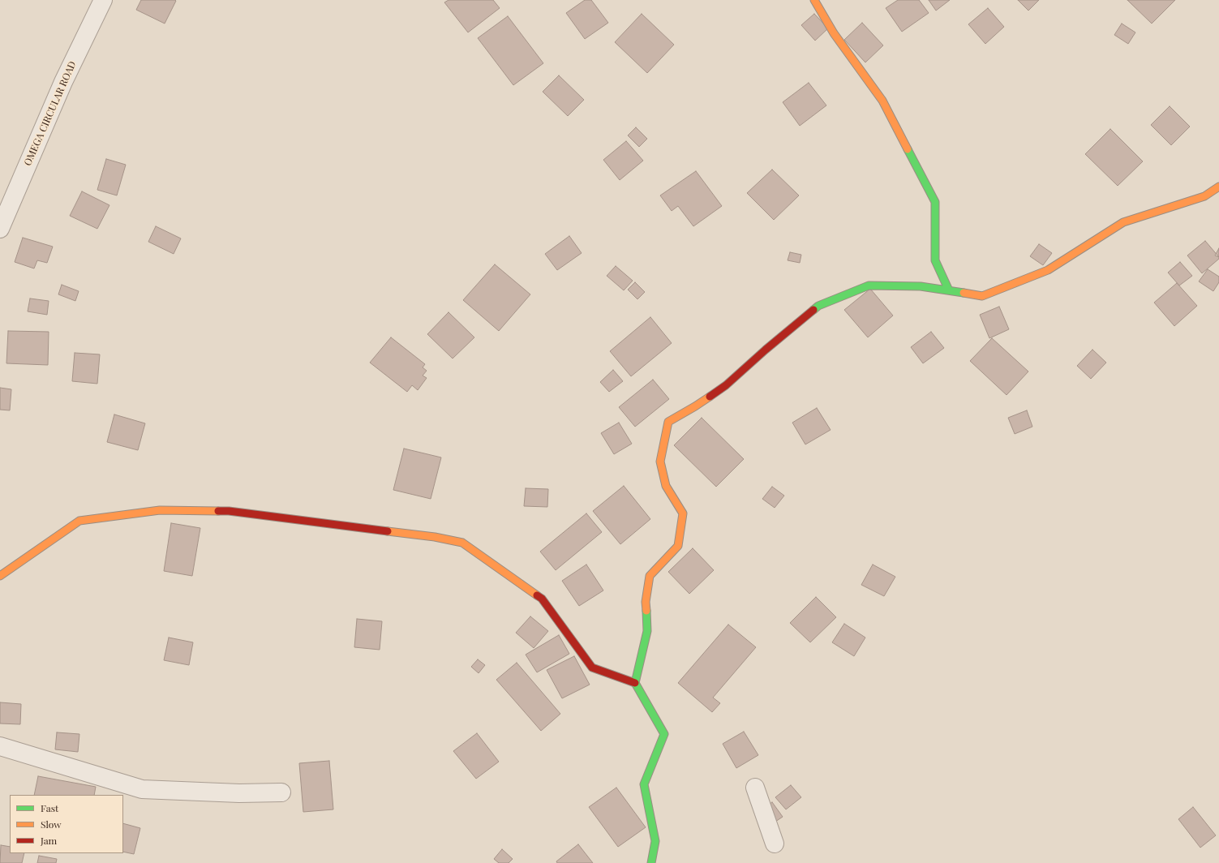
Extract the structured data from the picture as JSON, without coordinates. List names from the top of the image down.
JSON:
{
  "streets": {
    "street": ["OMEGA CIRCULAR ROAD"]
  },
  "legend": ["Fast", "Slow", "Jam"]
}
